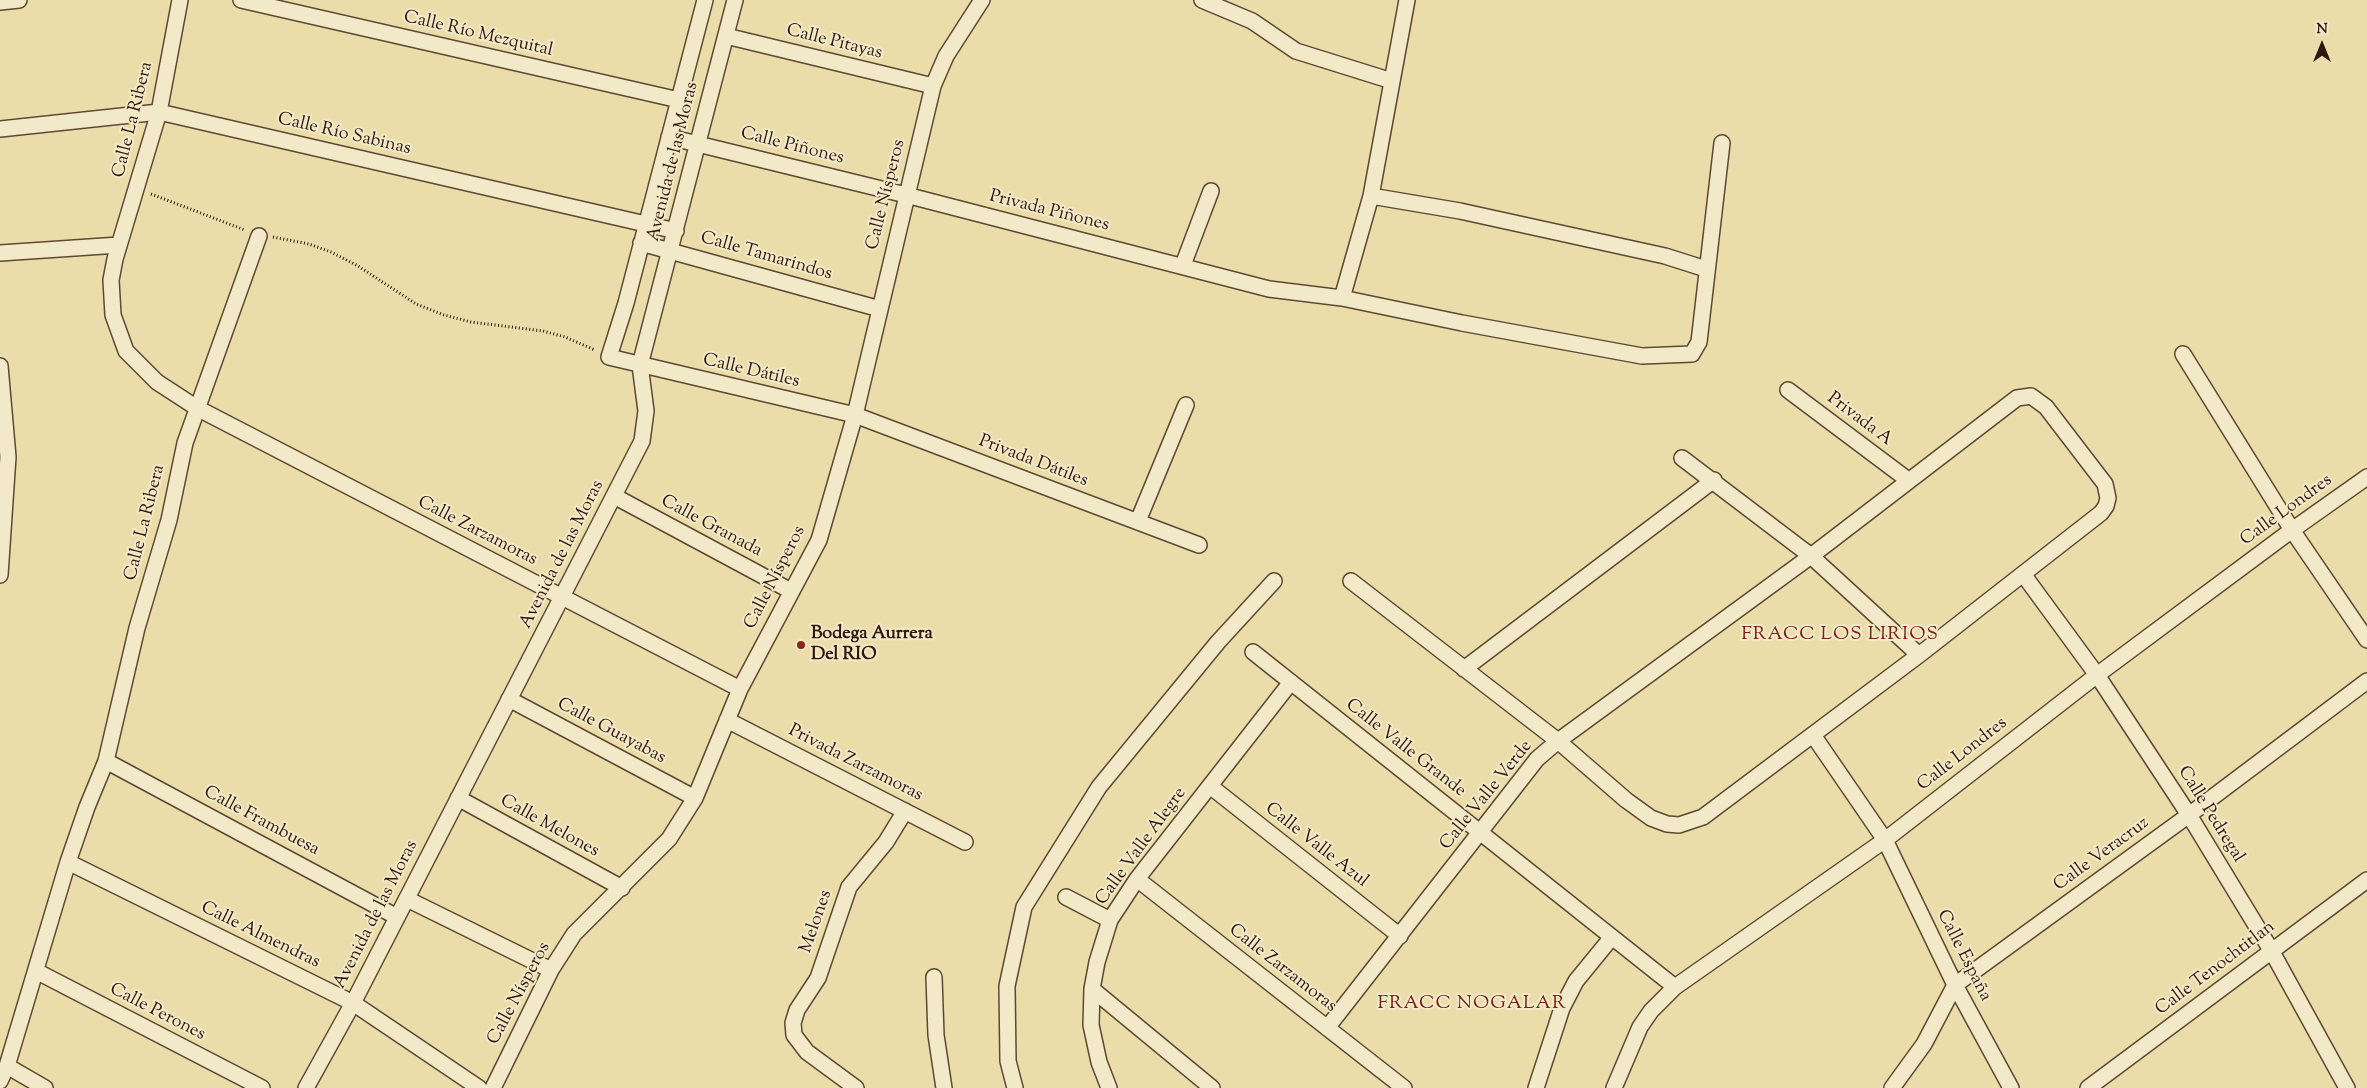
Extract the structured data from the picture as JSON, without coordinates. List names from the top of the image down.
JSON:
{
  "streets": {
    "street": [
      "Calle Río Mezquital",
      "Calle Pitayas",
      "Calle La Ribera",
      "Calle Río Sabinas",
      "Calle Piñones",
      "Avenida de las Moras",
      "Calle Nísperos",
      "Privada Piñones",
      "Calle Tamarindos",
      "Calle Dátiles",
      "Privada A",
      "Privada Dátiles",
      "Calle Londres",
      "Calle Granada",
      "Calle Zarzamoras",
      "Calle Guayabas",
      "Calle Valle Grande",
      "Privada Zarzamoras",
      "Calle Valle Verde",
      "Calle Pedregal",
      "Calle Frambuesa",
      "Calle Melones",
      "Calle Valle Azul",
      "Calle Valle Alegre",
      "Calle Veracruz",
      "Melones",
      "Calle Almendras",
      "Calle España",
      "Calle Tenochtitlan",
      "Calle Perones"
    ]
  },
  "crossings": [
    ["Calle Río Mezquital", "Avenida de las Moras"],
    ["Calle Pitayas", "Avenida de las Moras"],
    ["Calle Pitayas", "Calle Nísperos"],
    ["Calle La Ribera", "Calle Río Sabinas"],
    ["Calle La Ribera", "Calle Zarzamoras"],
    ["Calle La Ribera", "Calle Frambuesa"],
    ["Calle La Ribera", "Calle Almendras"],
    ["Calle La Ribera", "Calle Perones"],
    ["Calle Río Sabinas", "Avenida de las Moras"],
    ["Calle Piñones", "Avenida de las Moras"],
    ["Calle Piñones", "Calle Nísperos"],
    ["Calle Piñones", "Privada Piñones"],
    ["Avenida de las Moras", "Calle Tamarindos"],
    ["Avenida de las Moras", "Calle Dátiles"],
    ["Avenida de las Moras", "Calle Granada"],
    ["Avenida de las Moras", "Calle Zarzamoras"],
    ["Avenida de las Moras", "Calle Guayabas"],
    ["Avenida de las Moras", "Calle Frambuesa"],
    ["Avenida de las Moras", "Calle Melones"],
    ["Avenida de las Moras", "Calle Almendras"],
    ["Calle Nísperos", "Privada Piñones"],
    ["Calle Nísperos", "Calle Tamarindos"],
    ["Calle Nísperos", "Calle Dátiles"],
    ["Calle Nísperos", "Privada Dátiles"],
    ["Calle Nísperos", "Calle Granada"],
    ["Calle Nísperos", "Calle Zarzamoras"],
    ["Calle Nísperos", "Calle Guayabas"],
    ["Calle Nísperos", "Privada Zarzamoras"],
    ["Calle Nísperos", "Calle Melones"],
    ["Calle Dátiles", "Privada Dátiles"],
    ["Privada A", "Calle Valle Verde"],
    ["Calle Londres", "Calle Valle Grande"],
    ["Calle Londres", "Calle Pedregal"],
    ["Calle Londres", "Calle España"],
    ["Calle Zarzamoras", "Calle Valle Verde"],
    ["Calle Zarzamoras", "Calle Valle Alegre"],
    ["Calle Valle Grande", "Calle Valle Verde"],
    ["Calle Valle Grande", "Calle Valle Alegre"],
    ["Privada Zarzamoras", "Melones"],
    ["Calle Valle Verde", "Calle Pedregal"],
    ["Calle Valle Verde", "Calle Valle Azul"],
    ["Calle Pedregal", "Calle Veracruz"],
    ["Calle Pedregal", "Calle Tenochtitlan"],
    ["Calle Valle Azul", "Calle Valle Alegre"],
    ["Calle Veracruz", "Calle España"]
  ],
  "districts": ["FRACC LOS LIRIOS", "FRACC NOGALAR"],
  "places": ["Bodega Aurrera Del RIO"],
  "north": "top"
}
